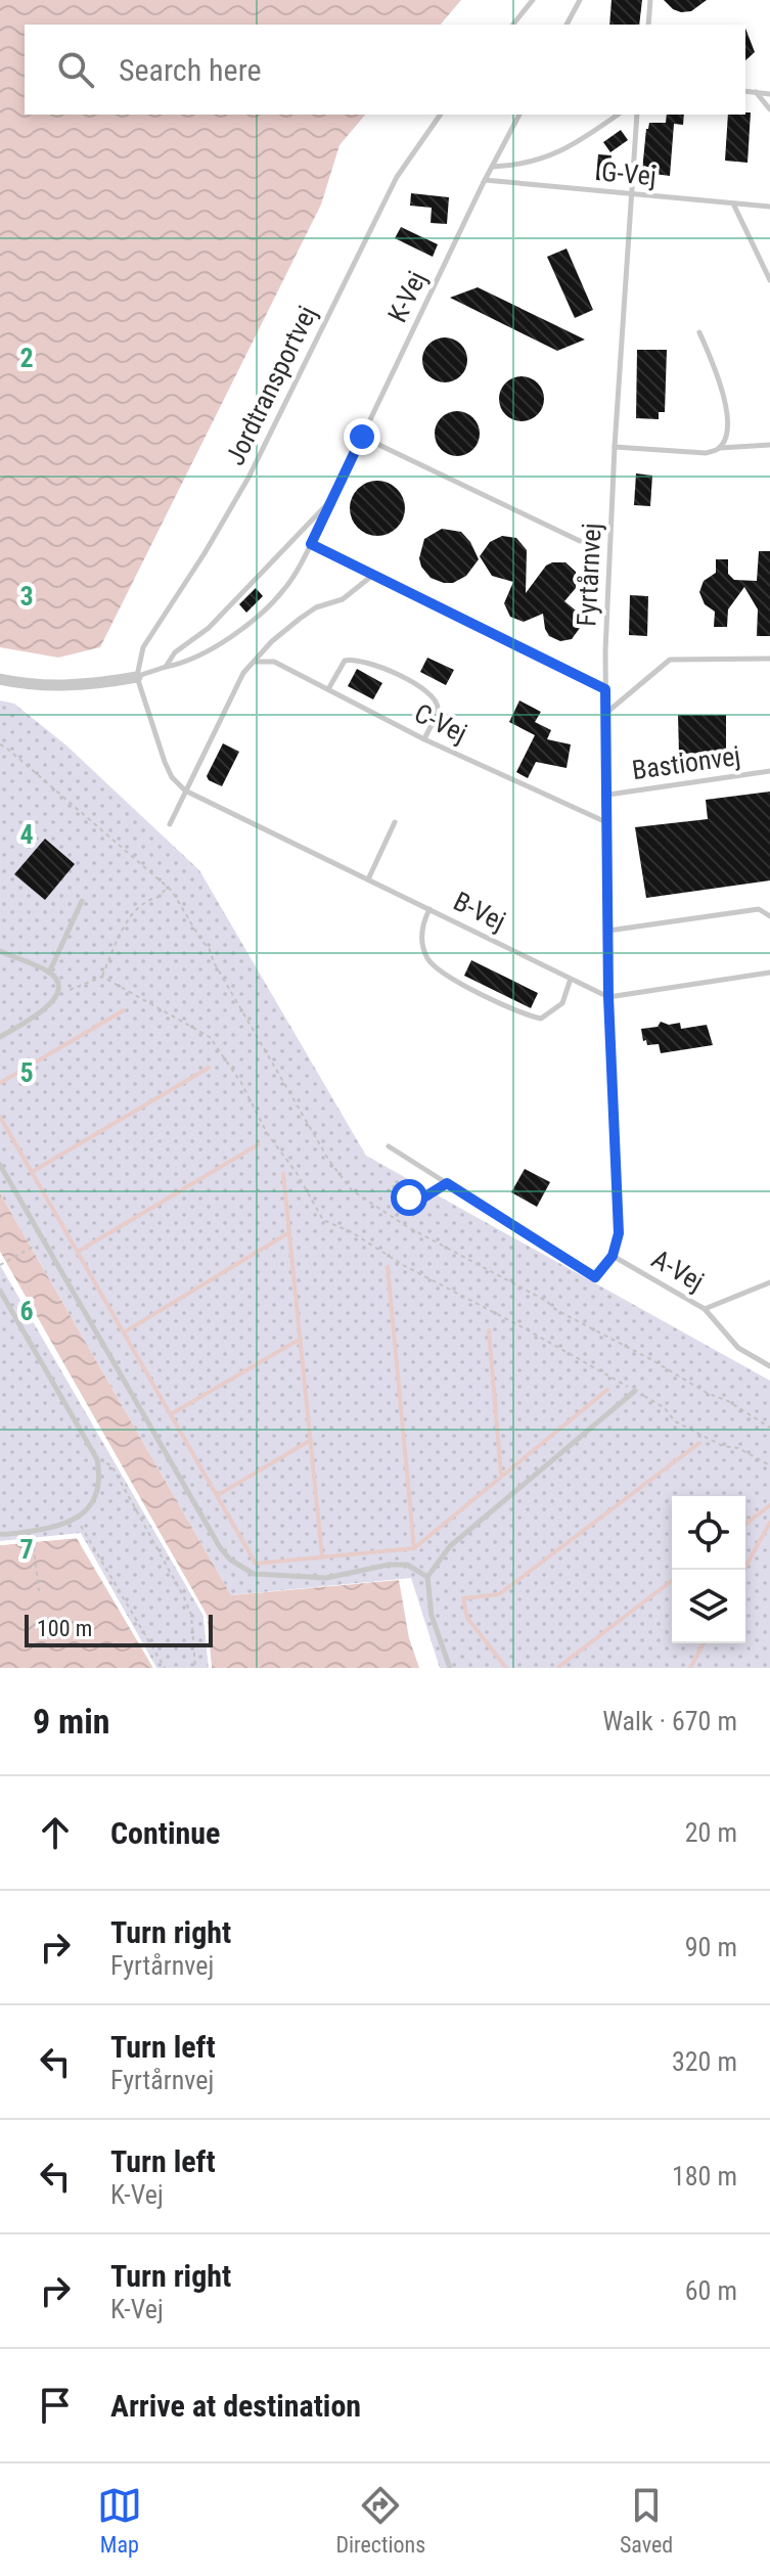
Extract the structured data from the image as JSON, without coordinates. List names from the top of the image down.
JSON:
{
  "streets": {
    "lane": [
      "G-Vej",
      "K-Vej",
      "Jordtransportvej",
      "Fyrtårnvej",
      "C-Vej",
      "Bastionvej",
      "B-Vej",
      "A-Vej"
    ]
  },
  "crossings": [
    ["G-Vej", "K-Vej"],
    ["G-Vej", "Fyrtårnvej"],
    ["K-Vej", "Jordtransportvej"],
    ["Fyrtårnvej", "C-Vej"],
    ["Fyrtårnvej", "Bastionvej"],
    ["Fyrtårnvej", "B-Vej"],
    ["Fyrtårnvej", "A-Vej"]
  ],
  "scale_bar": "100 m",
  "page": {
    "search": "Search here",
    "scale": "100 m",
    "heading": ["9 min", "Walk · 670 m"],
    "list": [
      ["Continue", "20 m"],
      ["Turn right", "Fyrtårnvej", "90 m"],
      ["Turn left", "Fyrtårnvej", "320 m"],
      ["Turn left", "K-Vej", "180 m"],
      ["Turn right", "K-Vej", "60 m"],
      "Arrive at destination"
    ],
    "nav": ["Map", "Directions", "Saved"]
  },
  "grid": {
    "rows": [
      "2",
      "3",
      "4",
      "5",
      "6",
      "7"
    ]
  }
}
